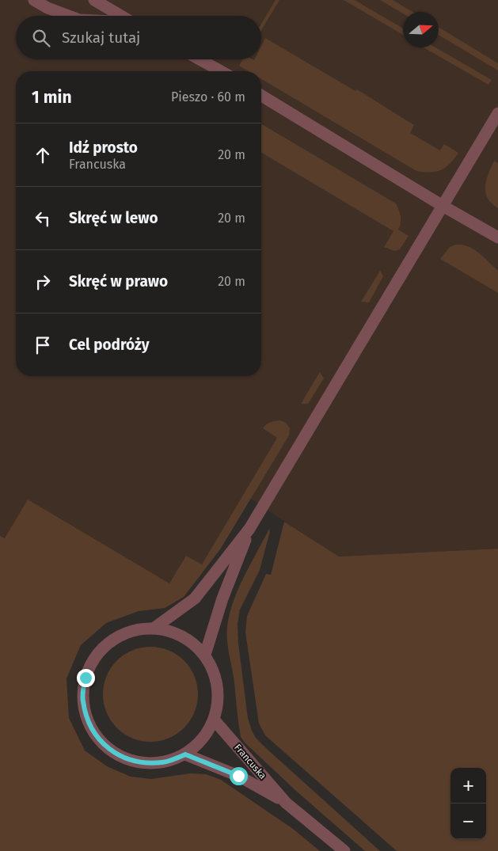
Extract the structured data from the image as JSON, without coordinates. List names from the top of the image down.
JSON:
{
  "streets": {
    "street": ["Francuska"]
  },
  "north": "right",
  "page": {
    "search": "Szukaj tutaj",
    "heading": ["1 min", "Pieszo · 60 m"],
    "list": [
      ["Idź prosto", "Francuska", "20 m"],
      ["Skręć w lewo", "20 m"],
      ["Skręć w prawo", "20 m"],
      "Cel podróży"
    ],
    "map_buttons": ["+", "−"]
  }
}
